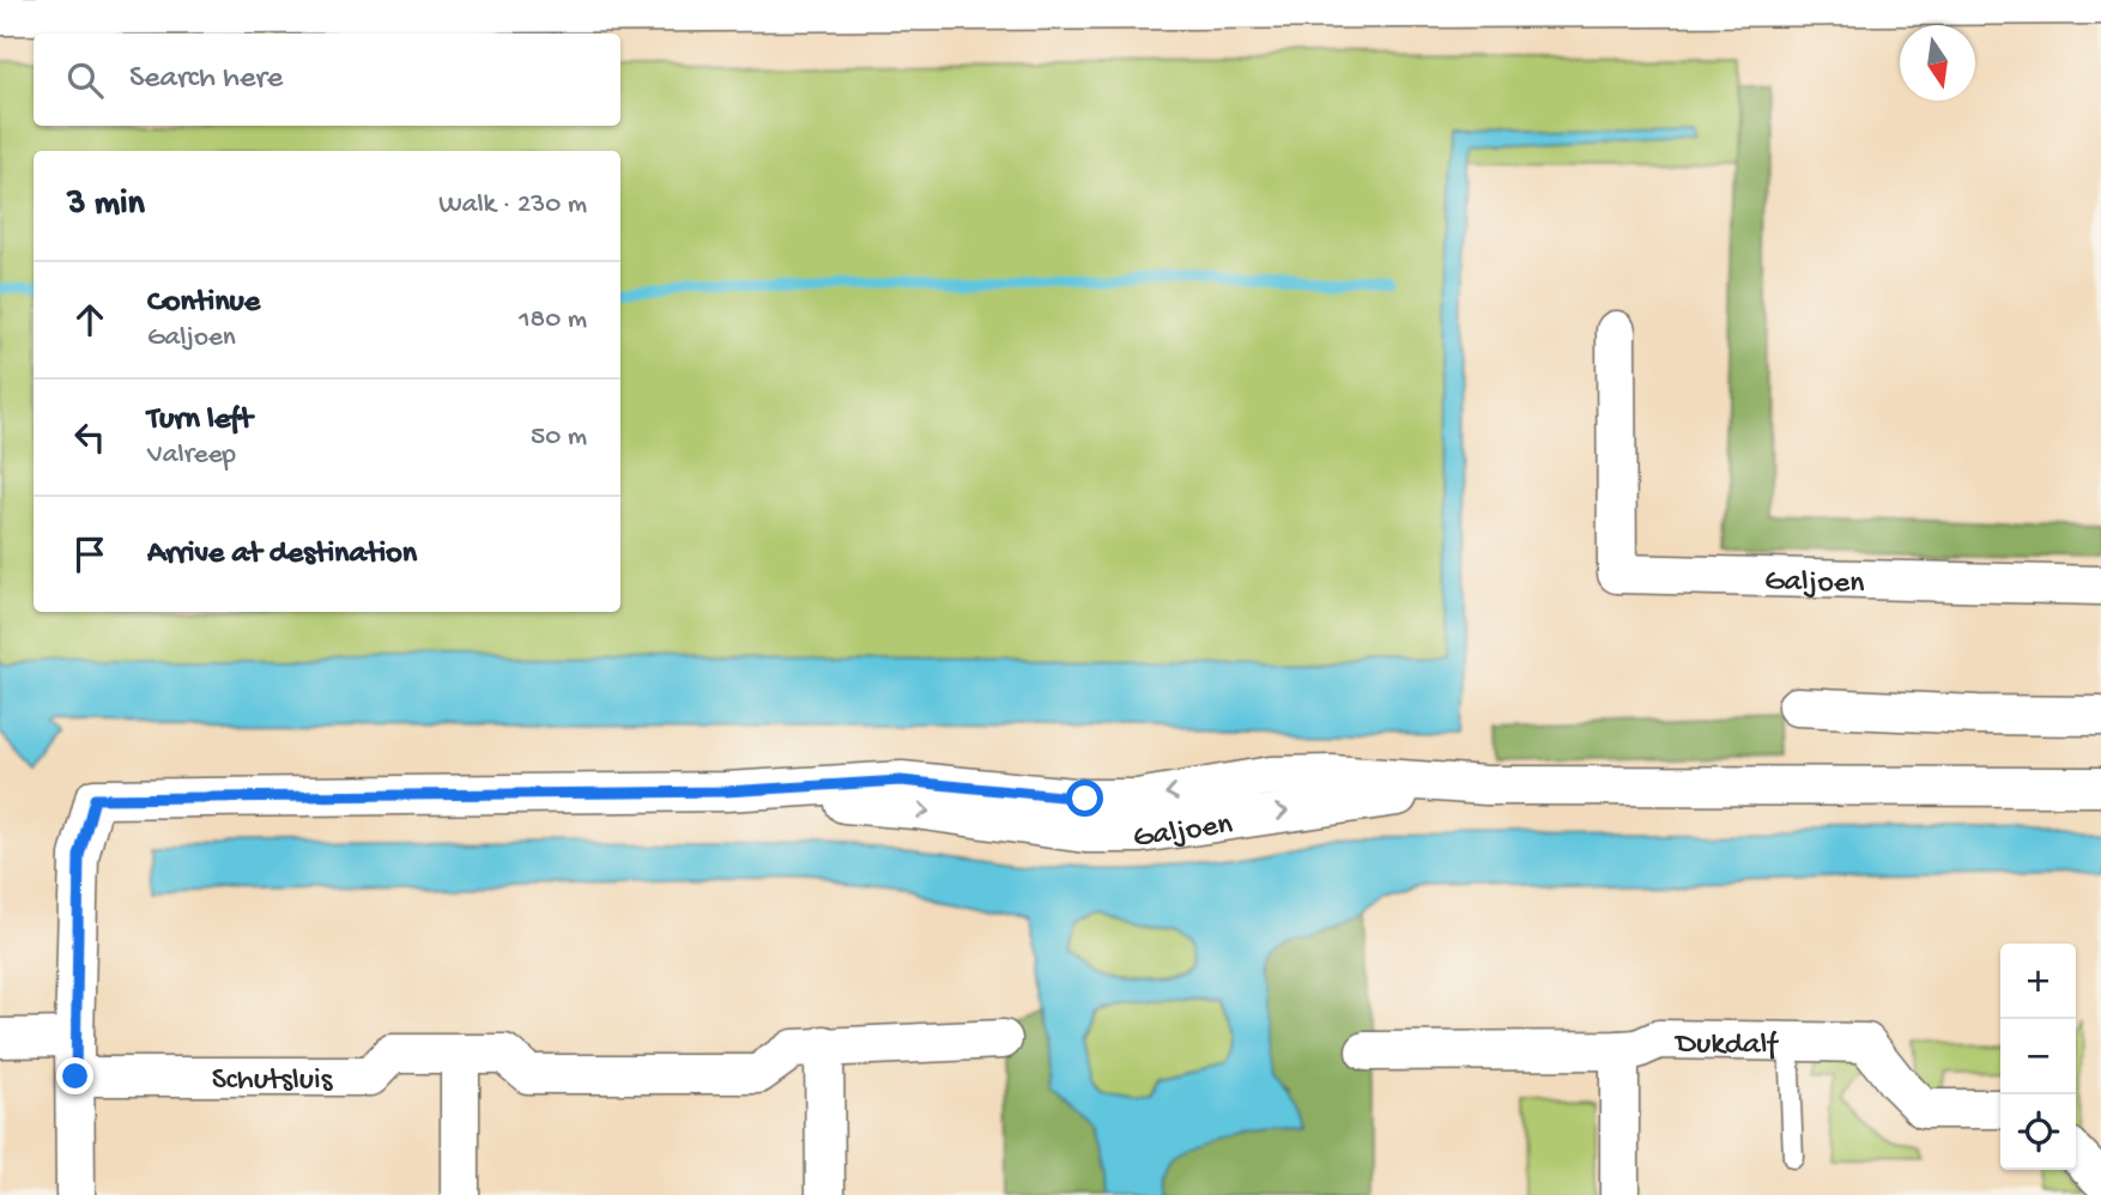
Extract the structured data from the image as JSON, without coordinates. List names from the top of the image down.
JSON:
{
  "streets": {
    "street": ["Galjoen", "Dukdalf", "Schutsluis"]
  },
  "north": "bottom",
  "page": {
    "search": "Search here",
    "heading": ["3 min", "Walk · 230 m"],
    "list": [
      ["Continue", "Galjoen", "180 m"],
      ["Turn left", "Valreep", "50 m"],
      "Arrive at destination"
    ],
    "map_buttons": ["+", "−"]
  }
}
